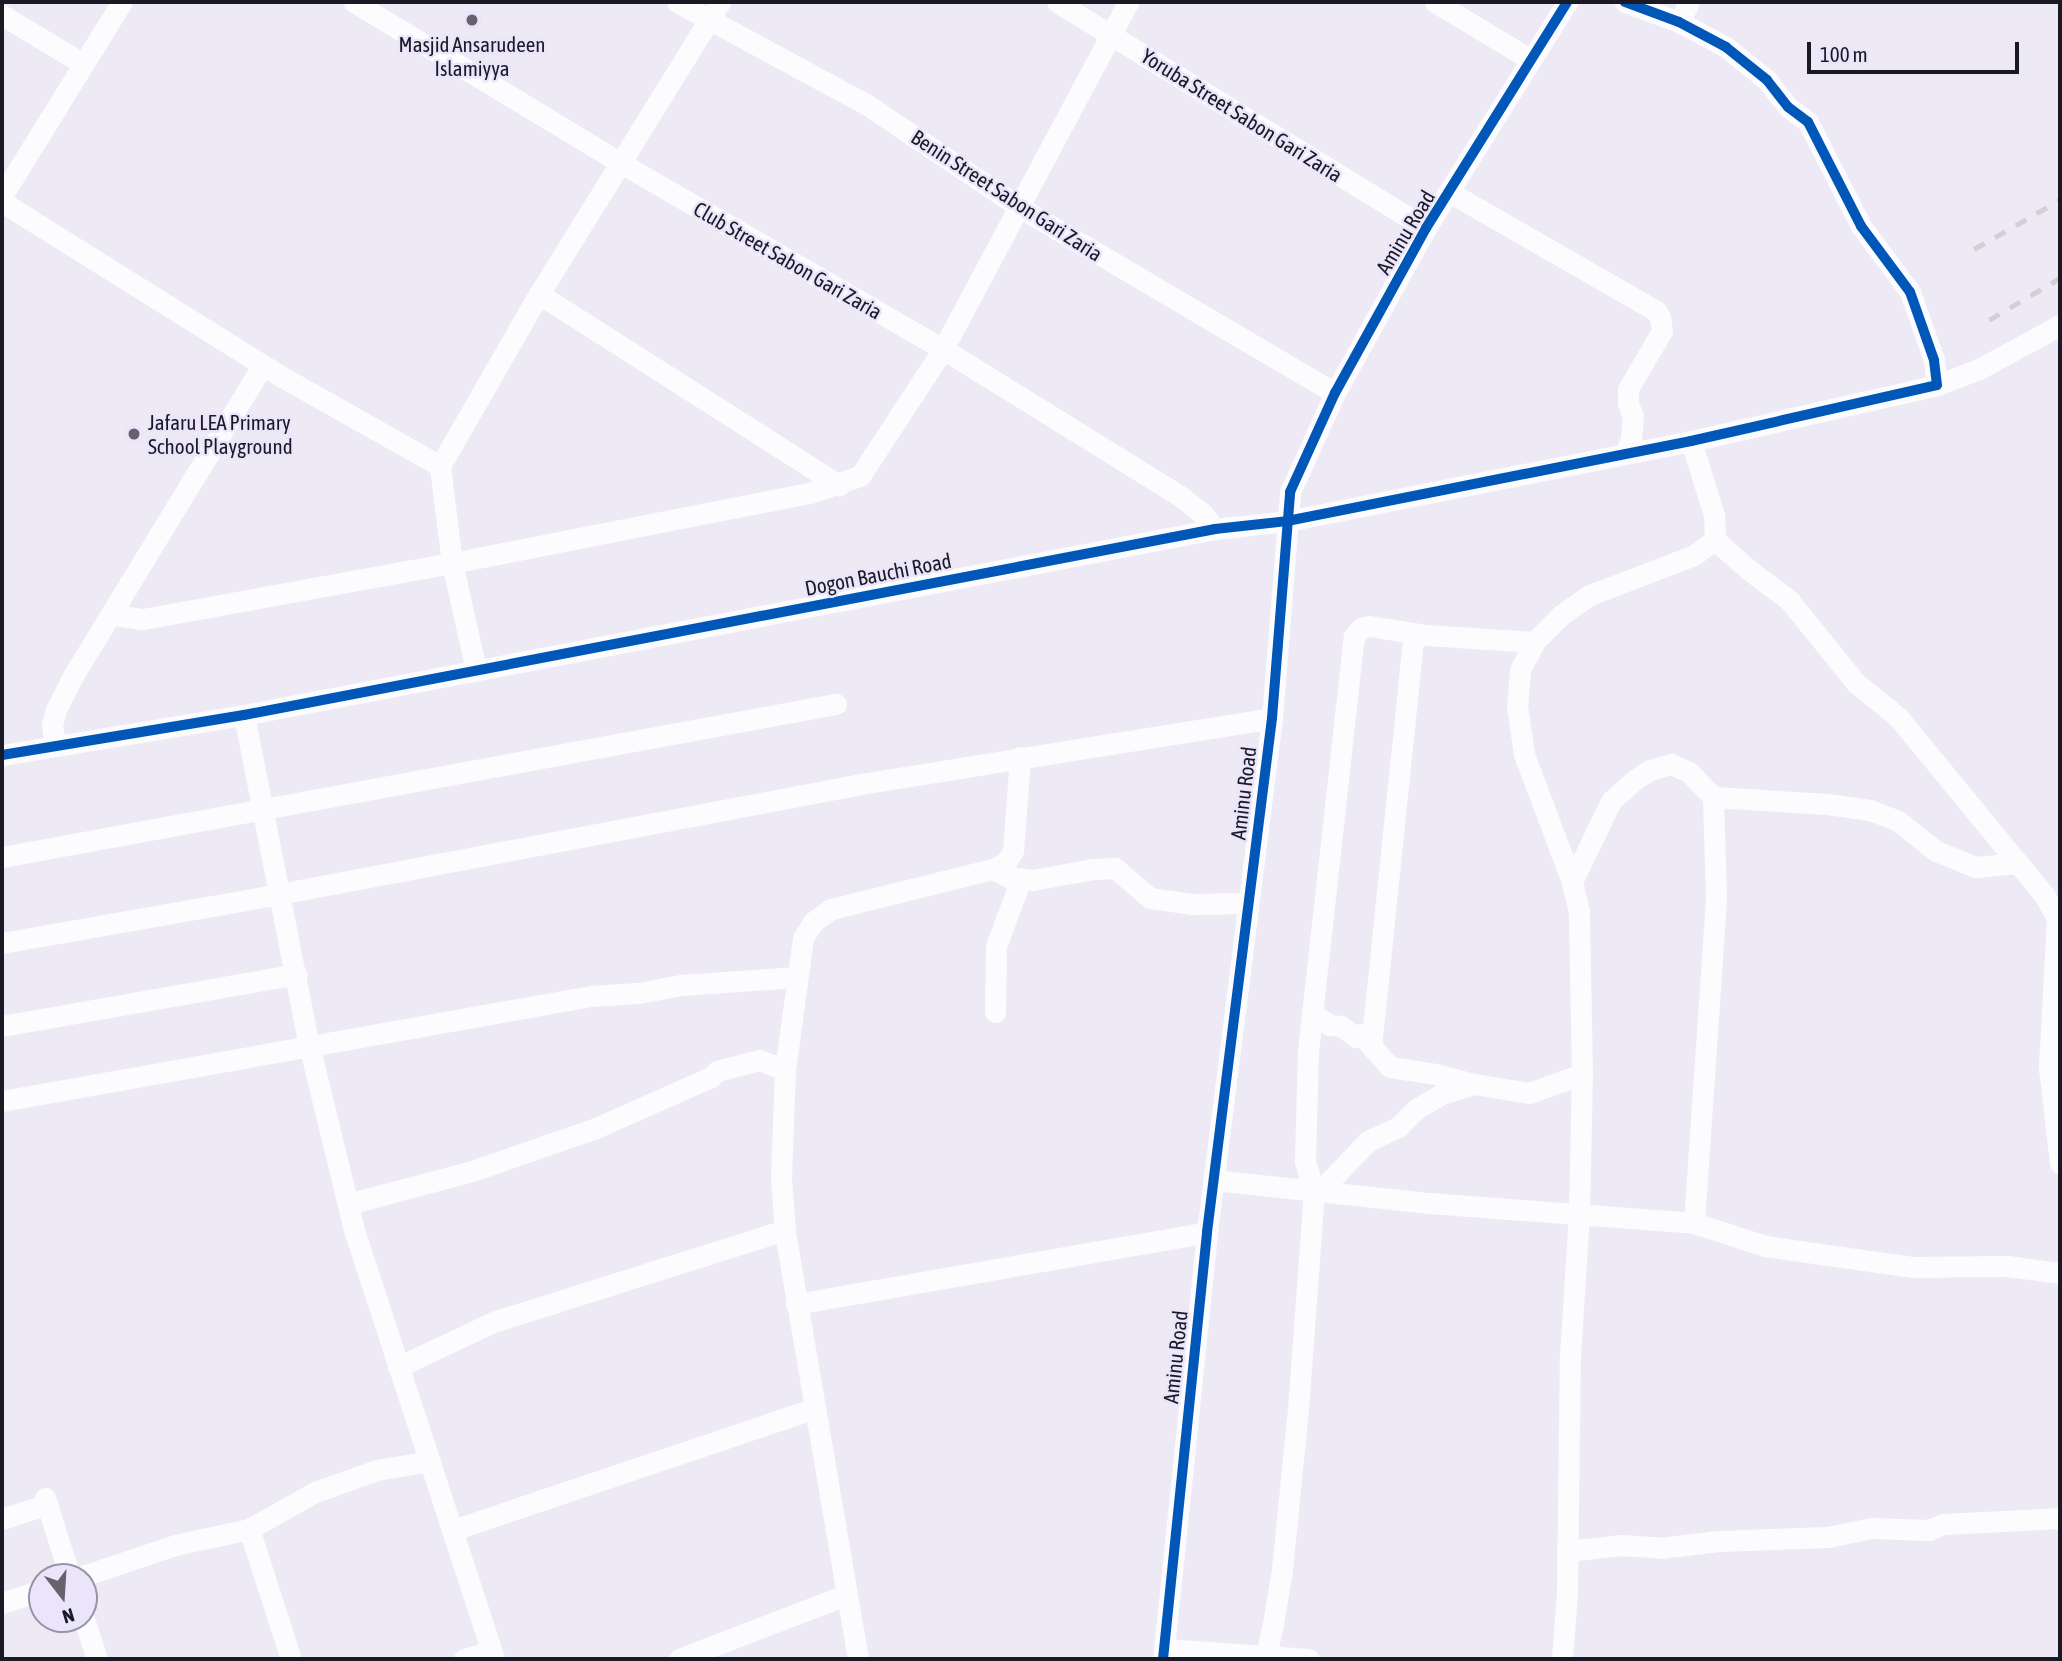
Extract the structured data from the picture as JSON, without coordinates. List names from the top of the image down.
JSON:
{
  "streets": {
    "street": [
      "Yoruba Street Sabon Gari Zaria",
      "Benin Street Sabon Gari Zaria",
      "Aminu Road",
      "Club Street Sabon Gari Zaria",
      "Dogon Bauchi Road"
    ]
  },
  "crossings": [
    ["Yoruba Street Sabon Gari Zaria", "Aminu Road"],
    ["Benin Street Sabon Gari Zaria", "Aminu Road"],
    ["Aminu Road", "Dogon Bauchi Road"],
    ["Club Street Sabon Gari Zaria", "Dogon Bauchi Road"]
  ],
  "places": ["Masjid Ansarudeen Islamiyya", "Jafaru LEA Primary School Playground"],
  "scale_bar": "100 m",
  "north": "bottom"
}
